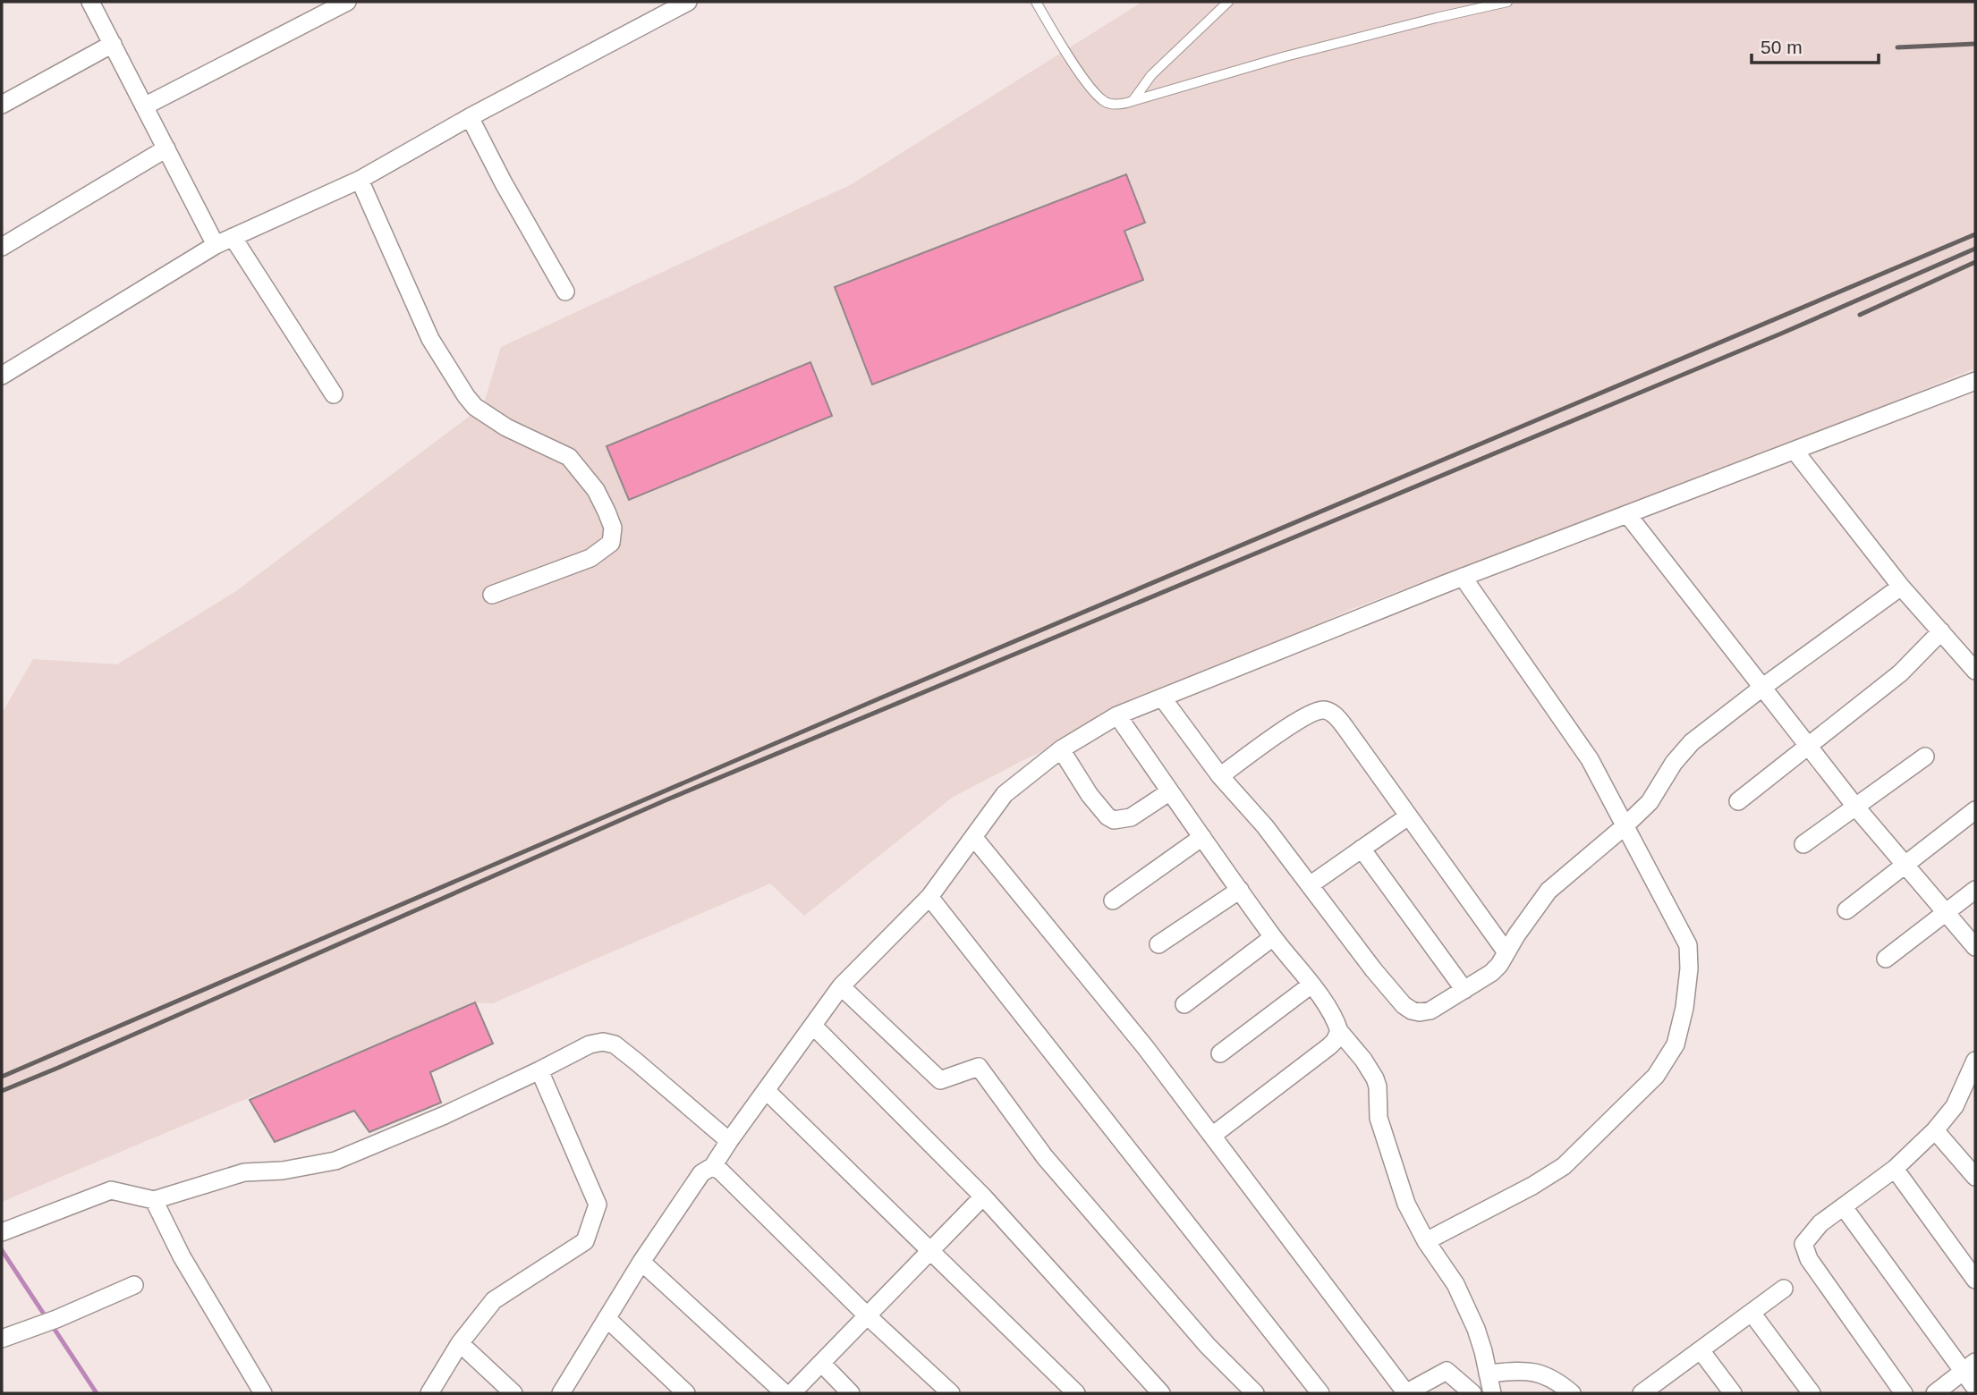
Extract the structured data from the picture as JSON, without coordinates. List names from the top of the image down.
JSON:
{
  "scale_bar": "50 m"
}
